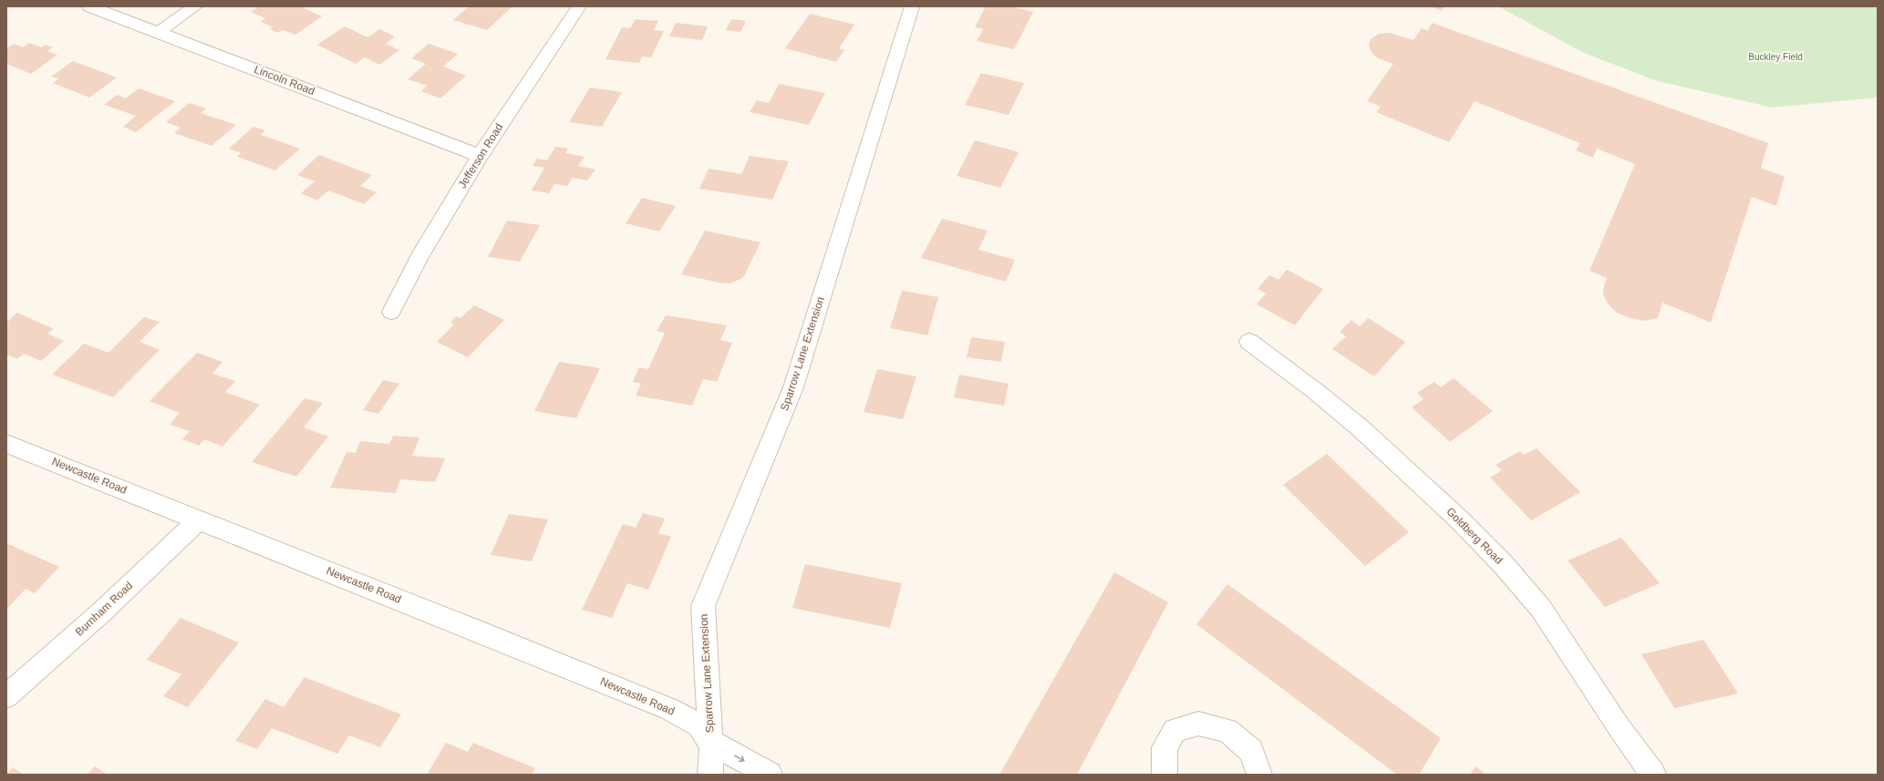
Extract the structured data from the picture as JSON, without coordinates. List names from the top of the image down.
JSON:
{
  "streets": {
    "street": [
      "Lincoln Road",
      "Jefferson Road",
      "Sparrow Lane Extension",
      "Newcastle Road",
      "Goldberg Road",
      "Burnham Road"
    ]
  },
  "crossings": [
    ["Lincoln Road", "Jefferson Road"],
    ["Sparrow Lane Extension", "Newcastle Road"],
    ["Newcastle Road", "Burnham Road"]
  ],
  "parks": ["Buckley Field"]
}
